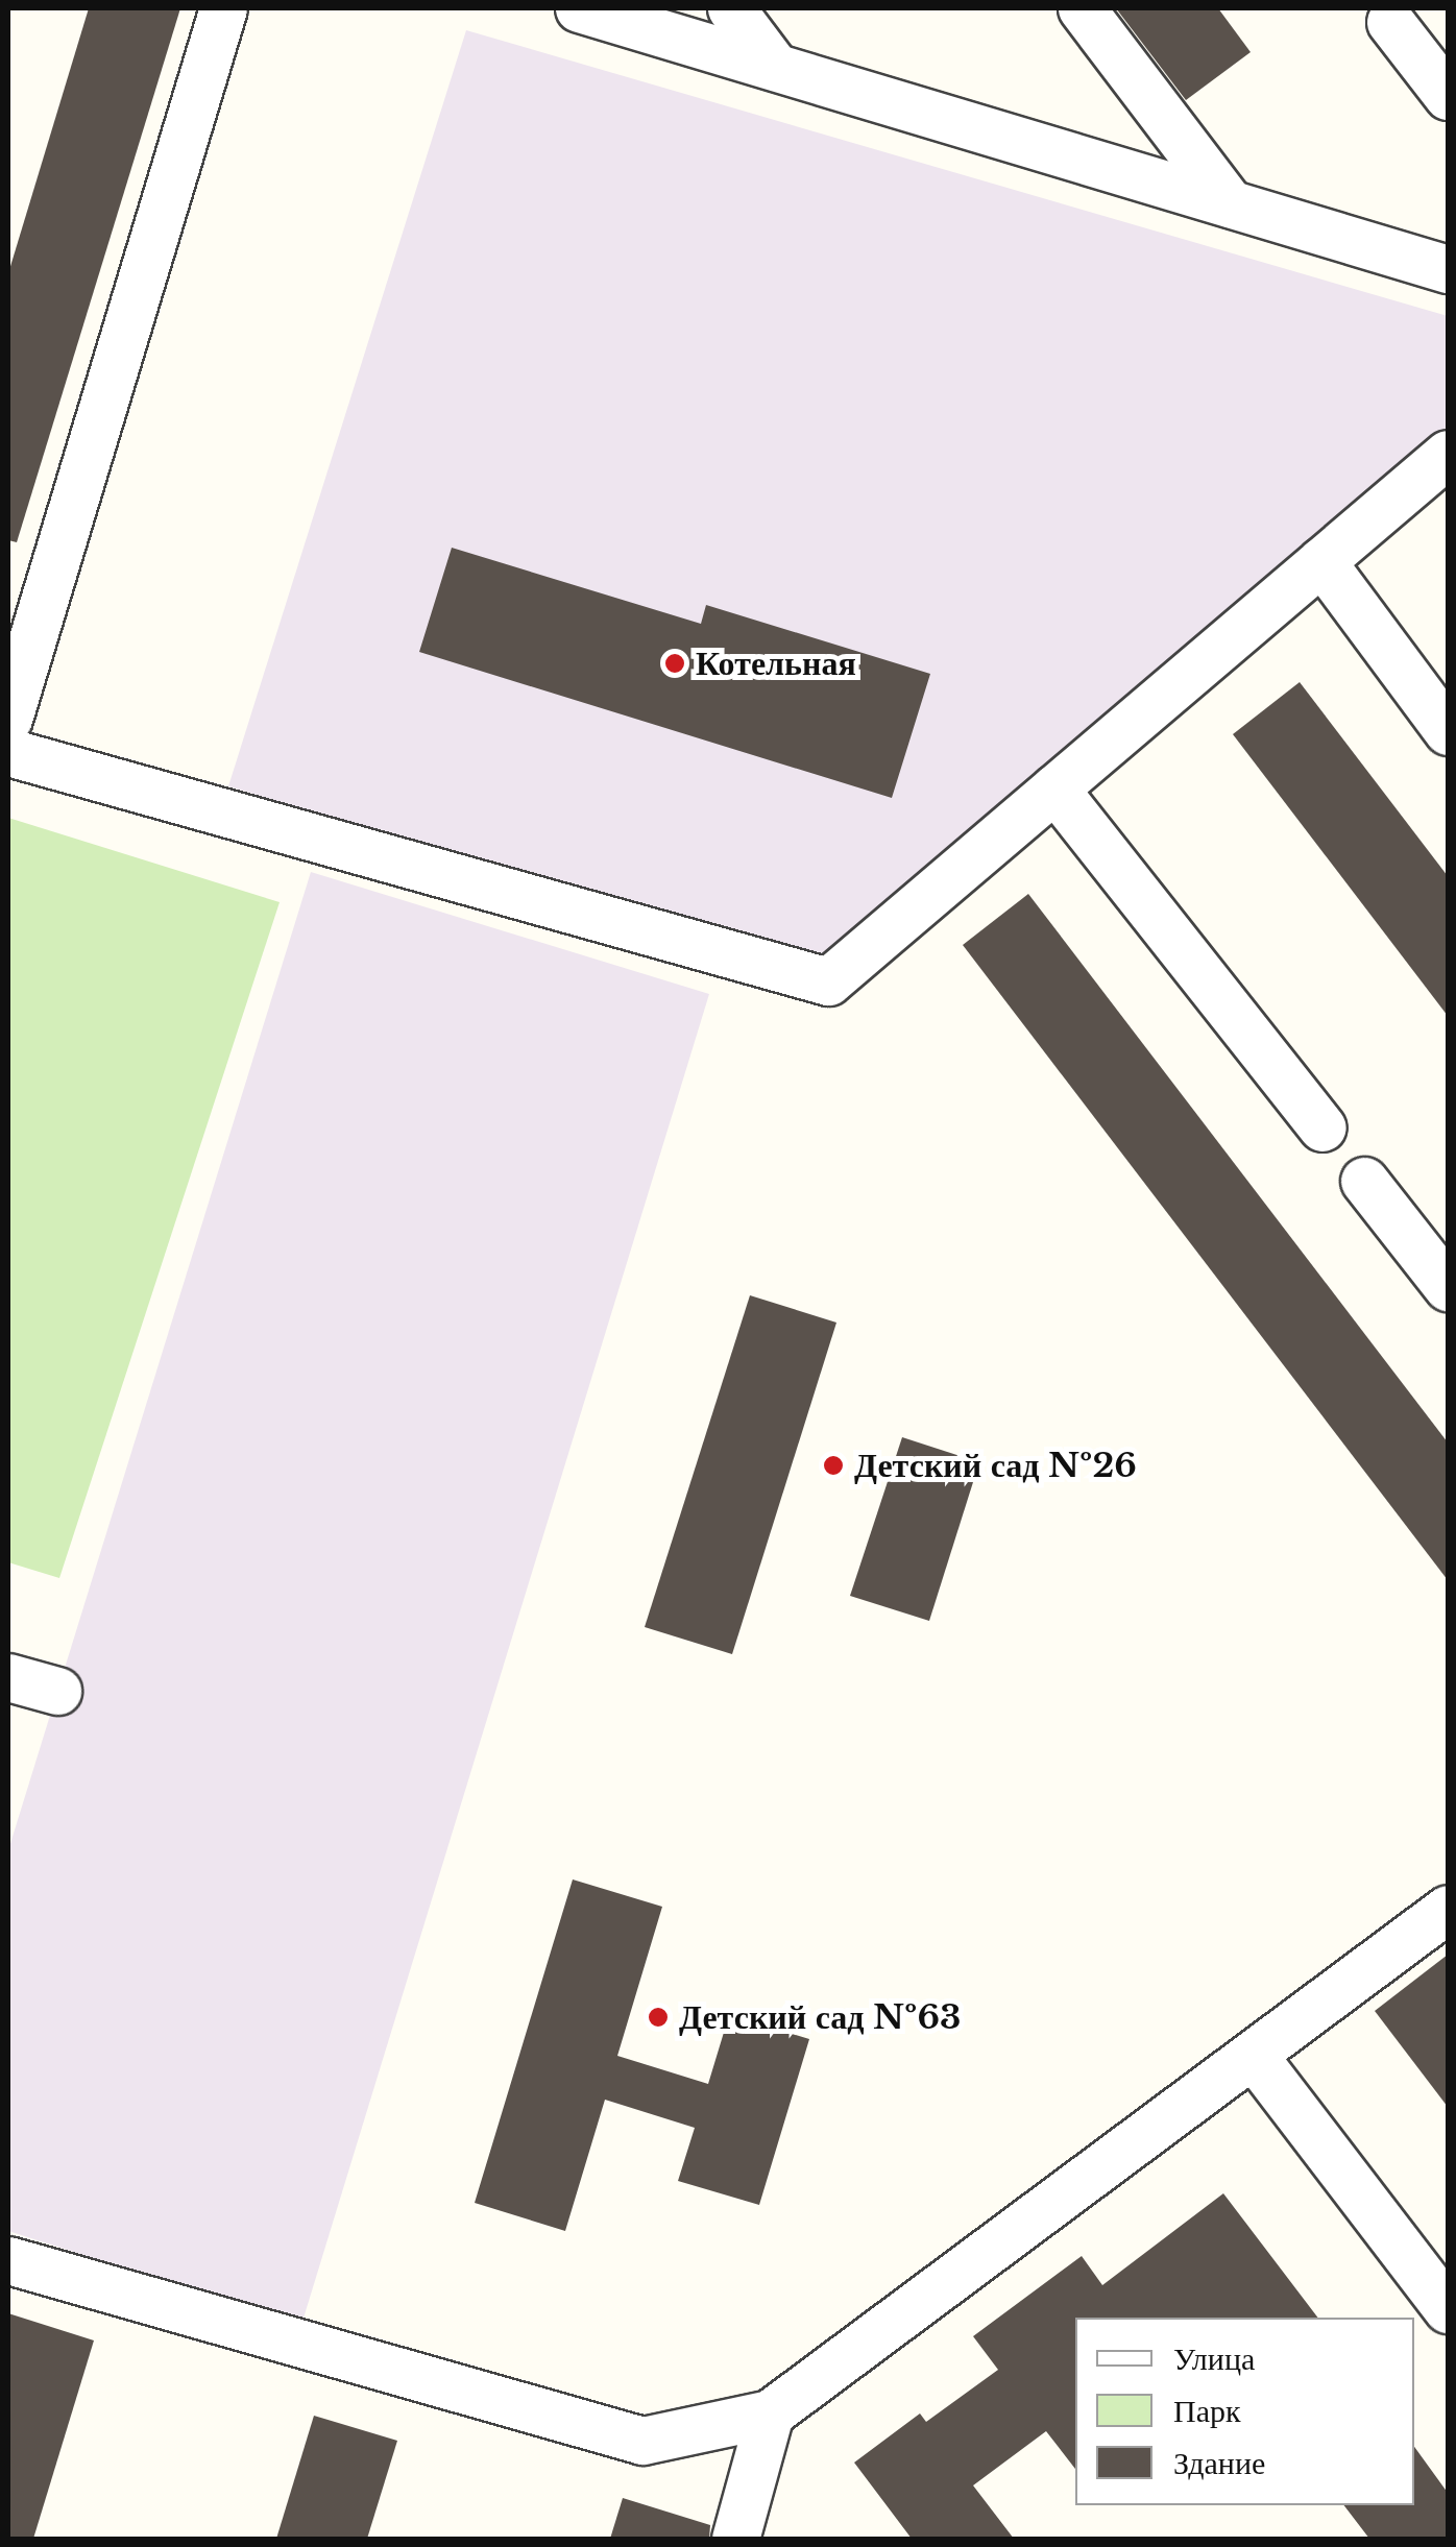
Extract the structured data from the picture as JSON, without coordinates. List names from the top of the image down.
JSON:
{
  "places": ["Котельная", "Детский сад №26", "Детский сад №63"],
  "legend": ["Улица", "Парк", "Здание"]
}
